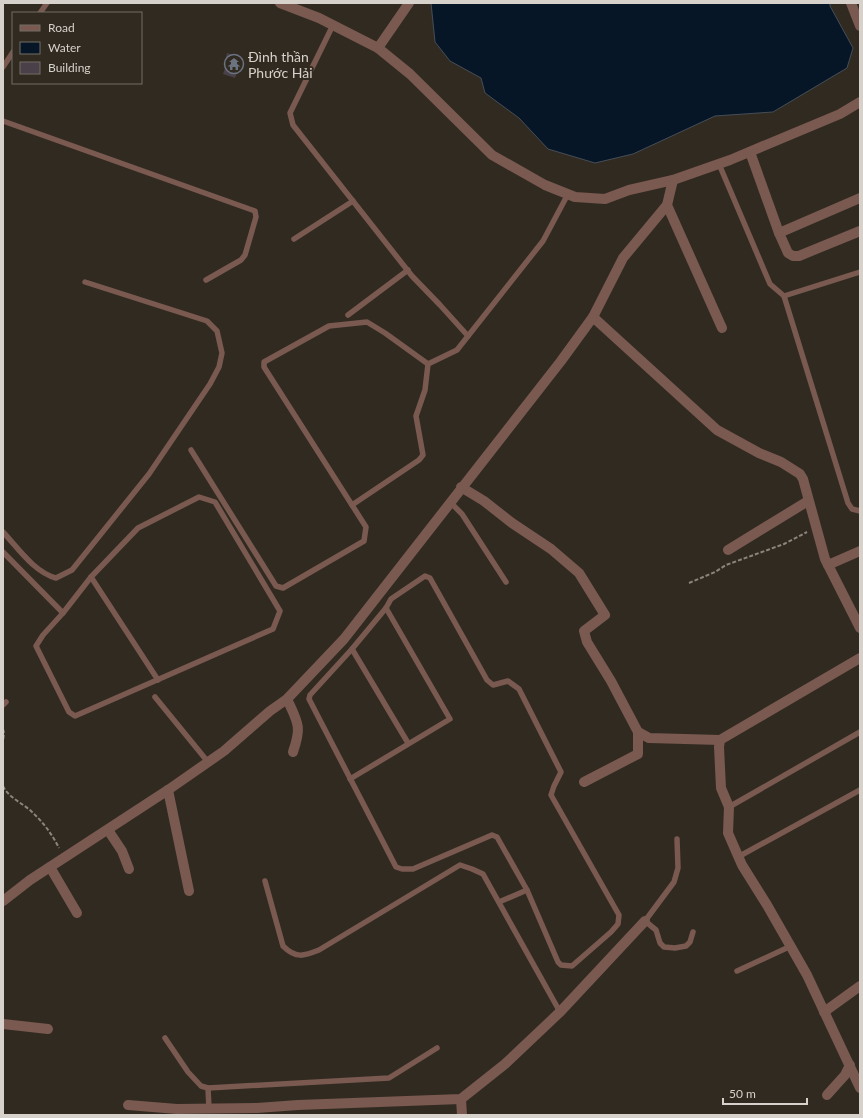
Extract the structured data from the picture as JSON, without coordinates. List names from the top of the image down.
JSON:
{
  "places": {
    "temple": ["Đình thần Phước Hải"]
  },
  "legend": ["Road", "Water", "Building"],
  "scale_bar": "50 m"
}
